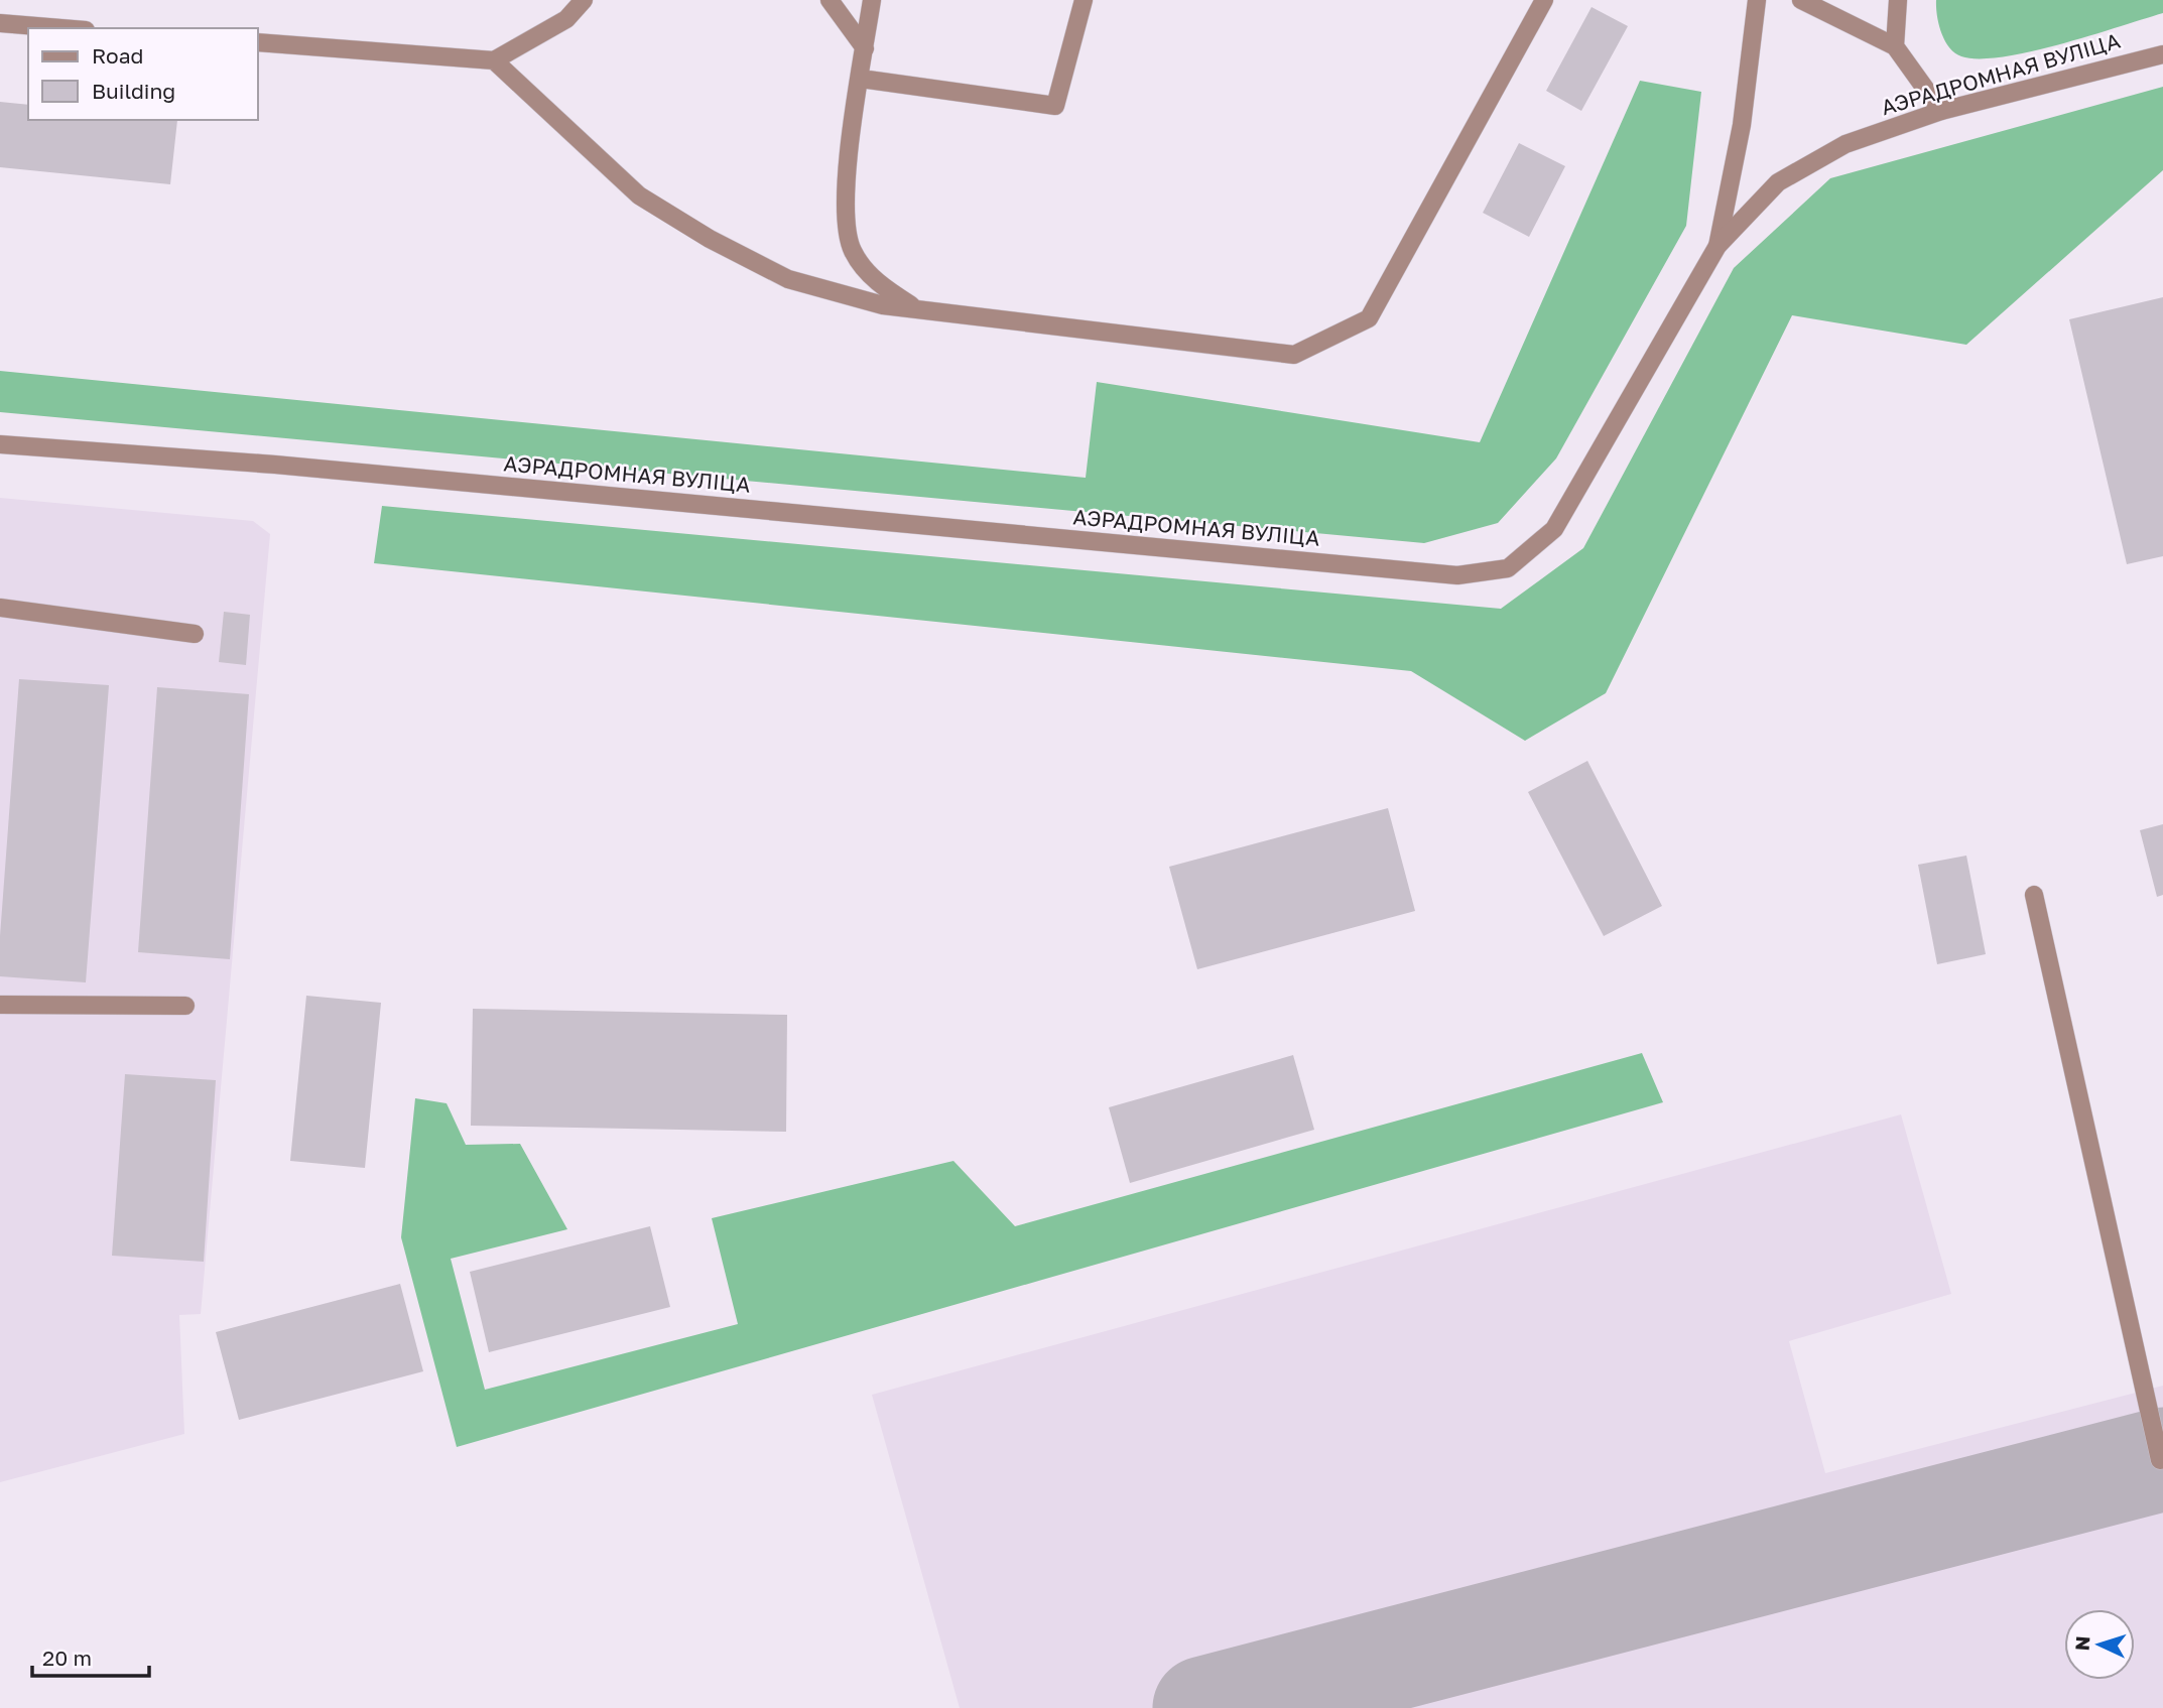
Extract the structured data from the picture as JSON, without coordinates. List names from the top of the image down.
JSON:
{
  "streets": {
    "street": ["АЭРАДРОМНАЯ ВУЛІЦА"]
  },
  "legend": ["Road", "Building"],
  "scale_bar": "20 m",
  "north": "left"
}
